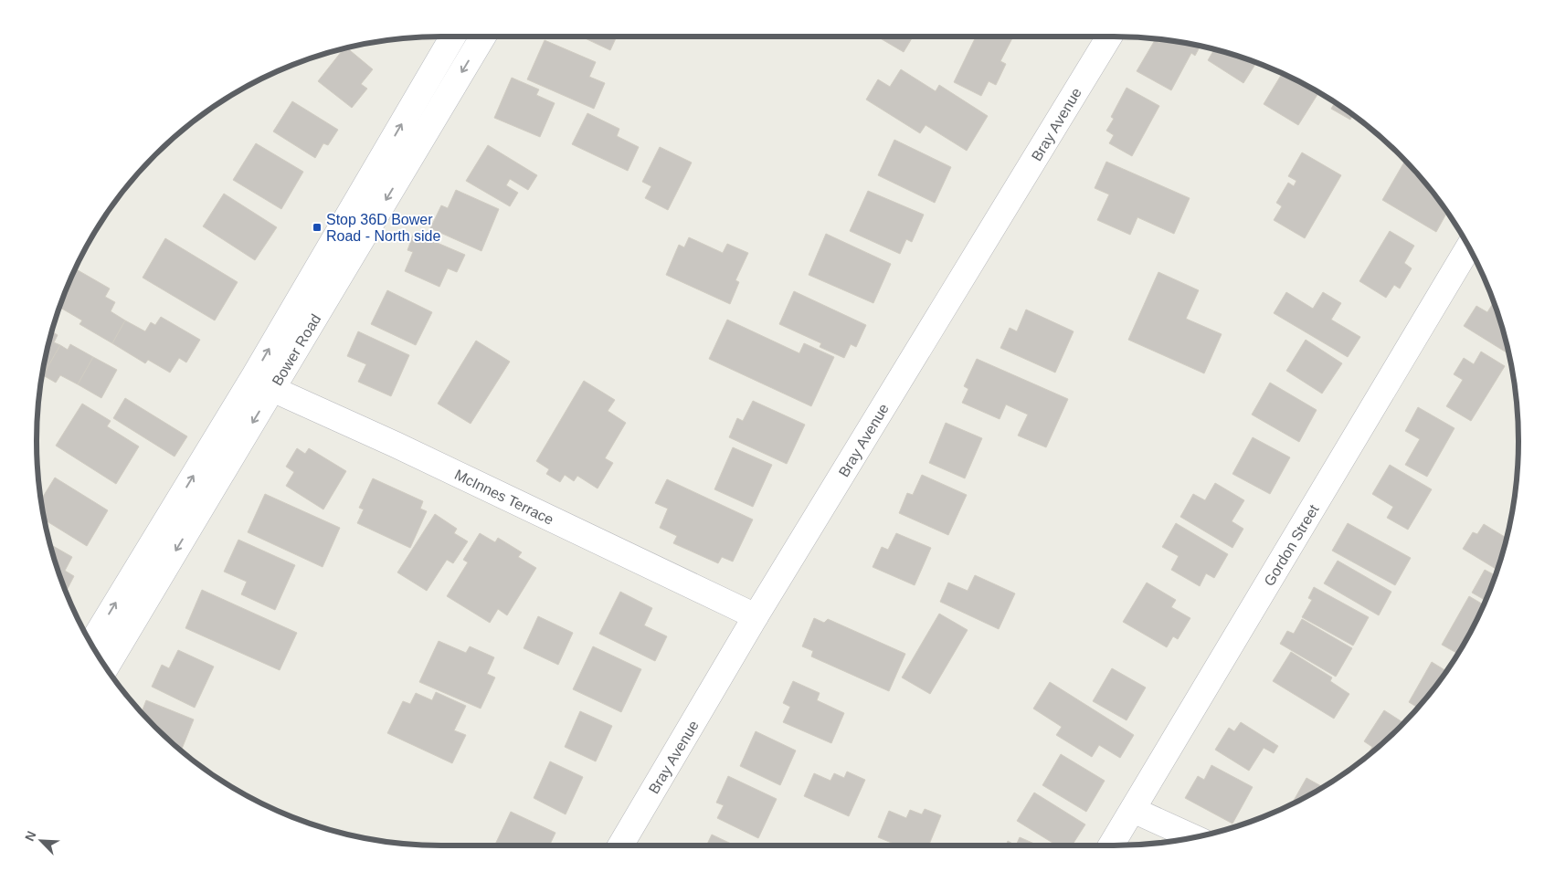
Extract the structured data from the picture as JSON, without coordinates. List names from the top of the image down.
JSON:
{
  "streets": {
    "street": [
      "Bray Avenue",
      "Bower Road",
      "McInnes Terrace",
      "Gordon Street"
    ]
  },
  "crossings": [
    ["Bray Avenue", "McInnes Terrace"],
    ["Bower Road", "McInnes Terrace"]
  ],
  "places": {
    "transit": ["Stop 36D Bower Road - North side"]
  },
  "north": "top left"
}
